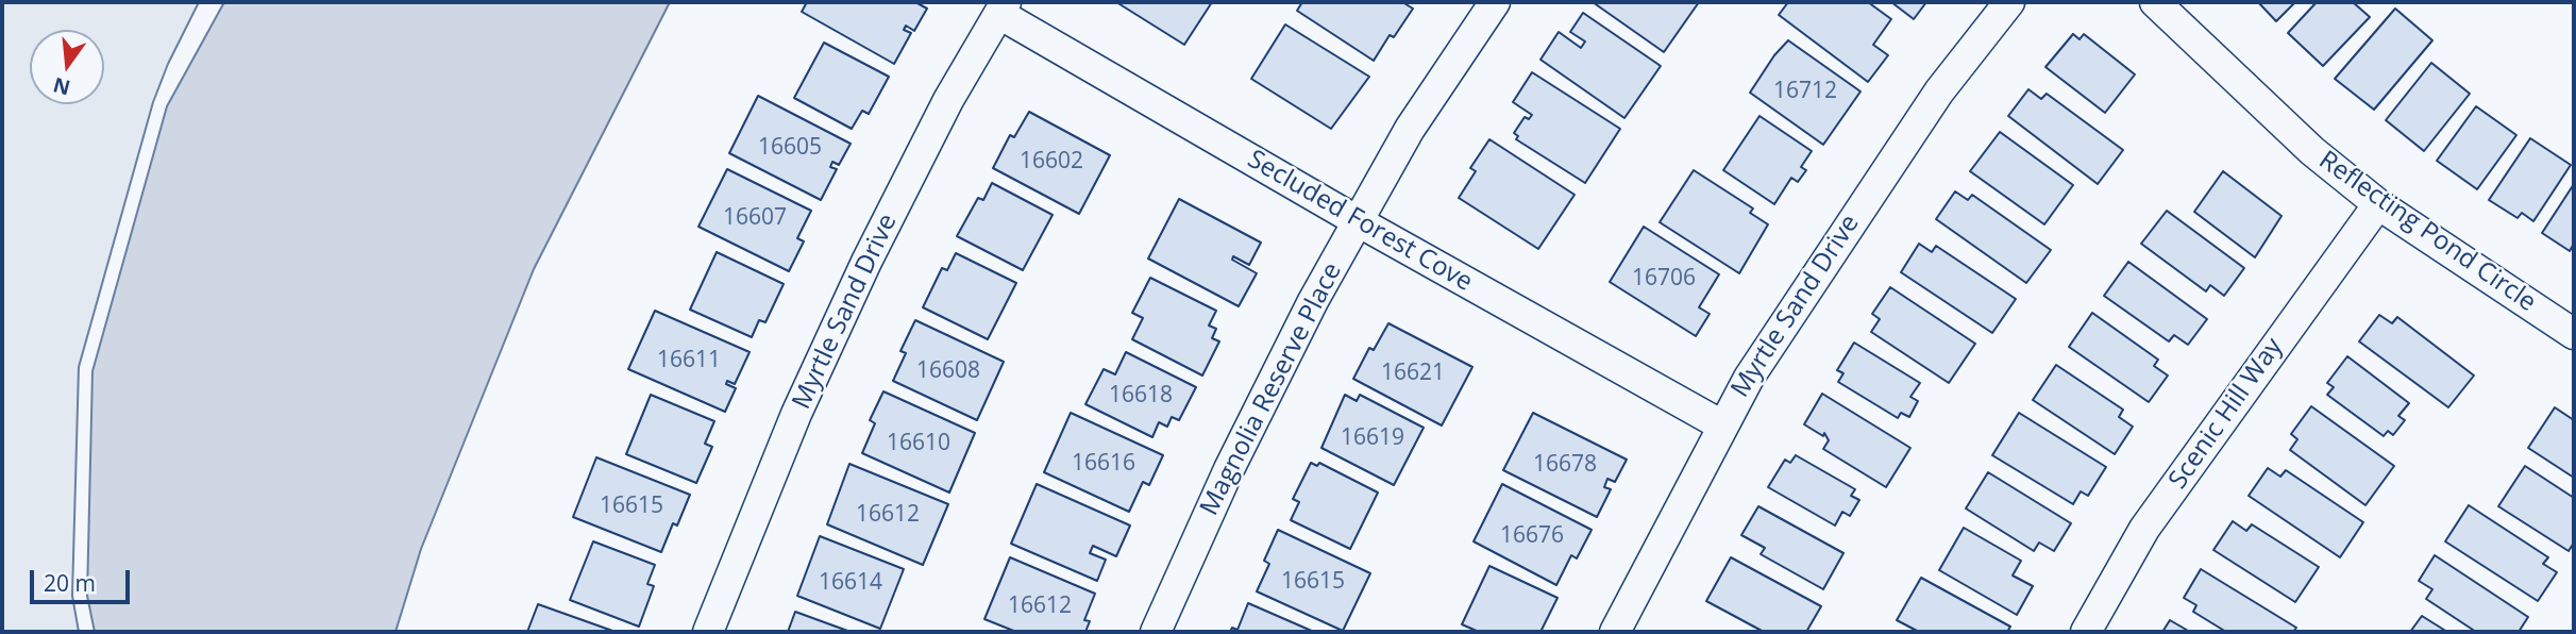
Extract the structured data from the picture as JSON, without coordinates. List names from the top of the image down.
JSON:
{
  "streets": {
    "street": [
      "Secluded Forest Cove",
      "Reflecting Pond Circle",
      "Myrtle Sand Drive",
      "Magnolia Reserve Place",
      "Scenic Hill Way"
    ]
  },
  "crossings": [
    ["Secluded Forest Cove", "Myrtle Sand Drive"],
    ["Secluded Forest Cove", "Magnolia Reserve Place"],
    ["Reflecting Pond Circle", "Scenic Hill Way"]
  ],
  "house_numbers": [
    "16712",
    "16605",
    "16602",
    "16607",
    "16706",
    "16611",
    "16608",
    "16621",
    "16618",
    "16619",
    "16610",
    "16616",
    "16678",
    "16615",
    "16612",
    "16676",
    "16615",
    "16614",
    "16612"
  ],
  "scale_bar": "20 m",
  "north": "bottom"
}
